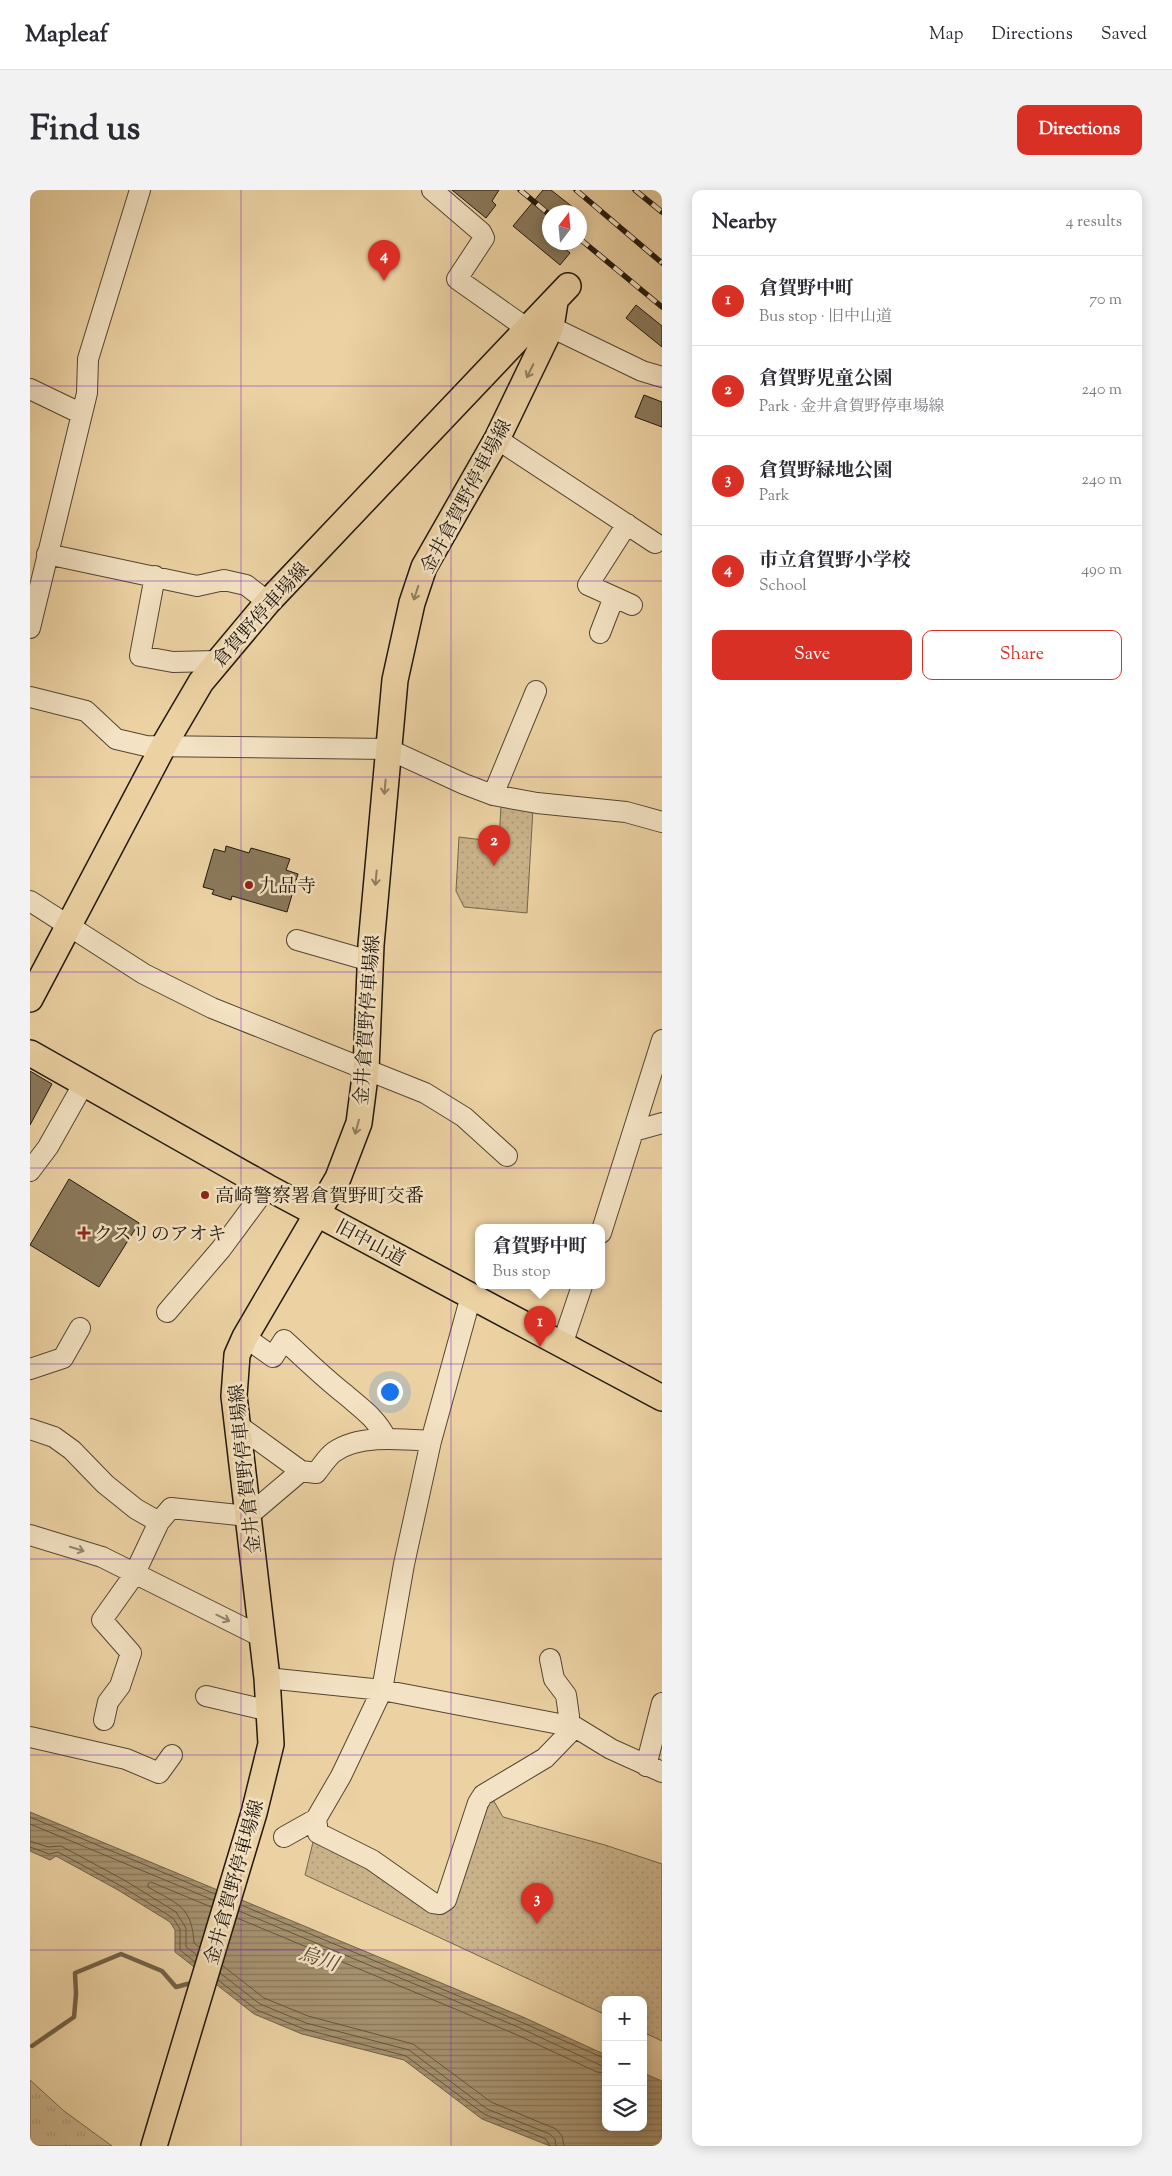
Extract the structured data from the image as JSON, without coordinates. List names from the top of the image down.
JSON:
{
  "streets": {
    "main road": ["金井倉賀野停車場線", "倉賀野停車場線", "旧中山道"]
  },
  "crossings": [
    ["金井倉賀野停車場線", "倉賀野停車場線"],
    ["金井倉賀野停車場線", "旧中山道"]
  ],
  "one_way": ["金井倉賀野停車場線"],
  "water": ["烏川"],
  "places": {
    "other": ["九品寺", "高崎警察署倉賀野町交番"],
    "health": ["クスリのアオキ"]
  },
  "north": "top",
  "page": {
    "header": "Mapleaf",
    "nav": ["Map", "Directions", "Saved"],
    "title": "Find us",
    "buttons": [
      "Directions",
      ["Save", "Share"]
    ],
    "heading": ["Nearby", "4 results"],
    "pins": [
      "4",
      "2",
      "1",
      "3"
    ],
    "list": [
      {
        "mark": "1",
        "name": "倉賀野中町",
        "note": "Bus stop · 旧中山道",
        "value": "70 m"
      },
      {
        "mark": "2",
        "name": "倉賀野児童公園",
        "note": "Park · 金井倉賀野停車場線",
        "value": "240 m"
      },
      {
        "mark": "3",
        "name": "倉賀野緑地公園",
        "note": "Park",
        "value": "240 m"
      },
      {
        "mark": "4",
        "name": "市立倉賀野小学校",
        "note": "School",
        "value": "490 m"
      }
    ],
    "popup": ["倉賀野中町", "Bus stop"],
    "map_buttons": ["+", "−"]
  }
}
